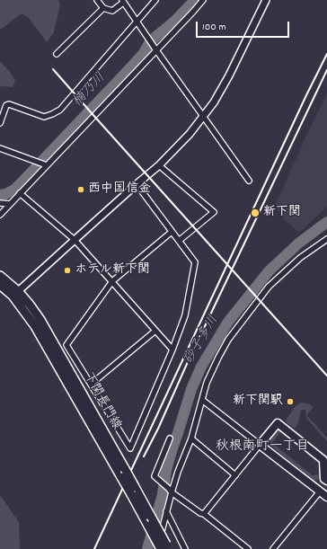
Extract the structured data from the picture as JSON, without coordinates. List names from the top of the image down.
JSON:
{
  "streets": {
    "main road": ["下関長門線"]
  },
  "districts": ["秋根南町一丁目"],
  "water": ["楠乃川", "砂子多川"],
  "places": [
    "西中国信金",
    "新下関",
    "ホテル新下関",
    "新下関駅"
  ],
  "scale_bar": "100 m"
}
